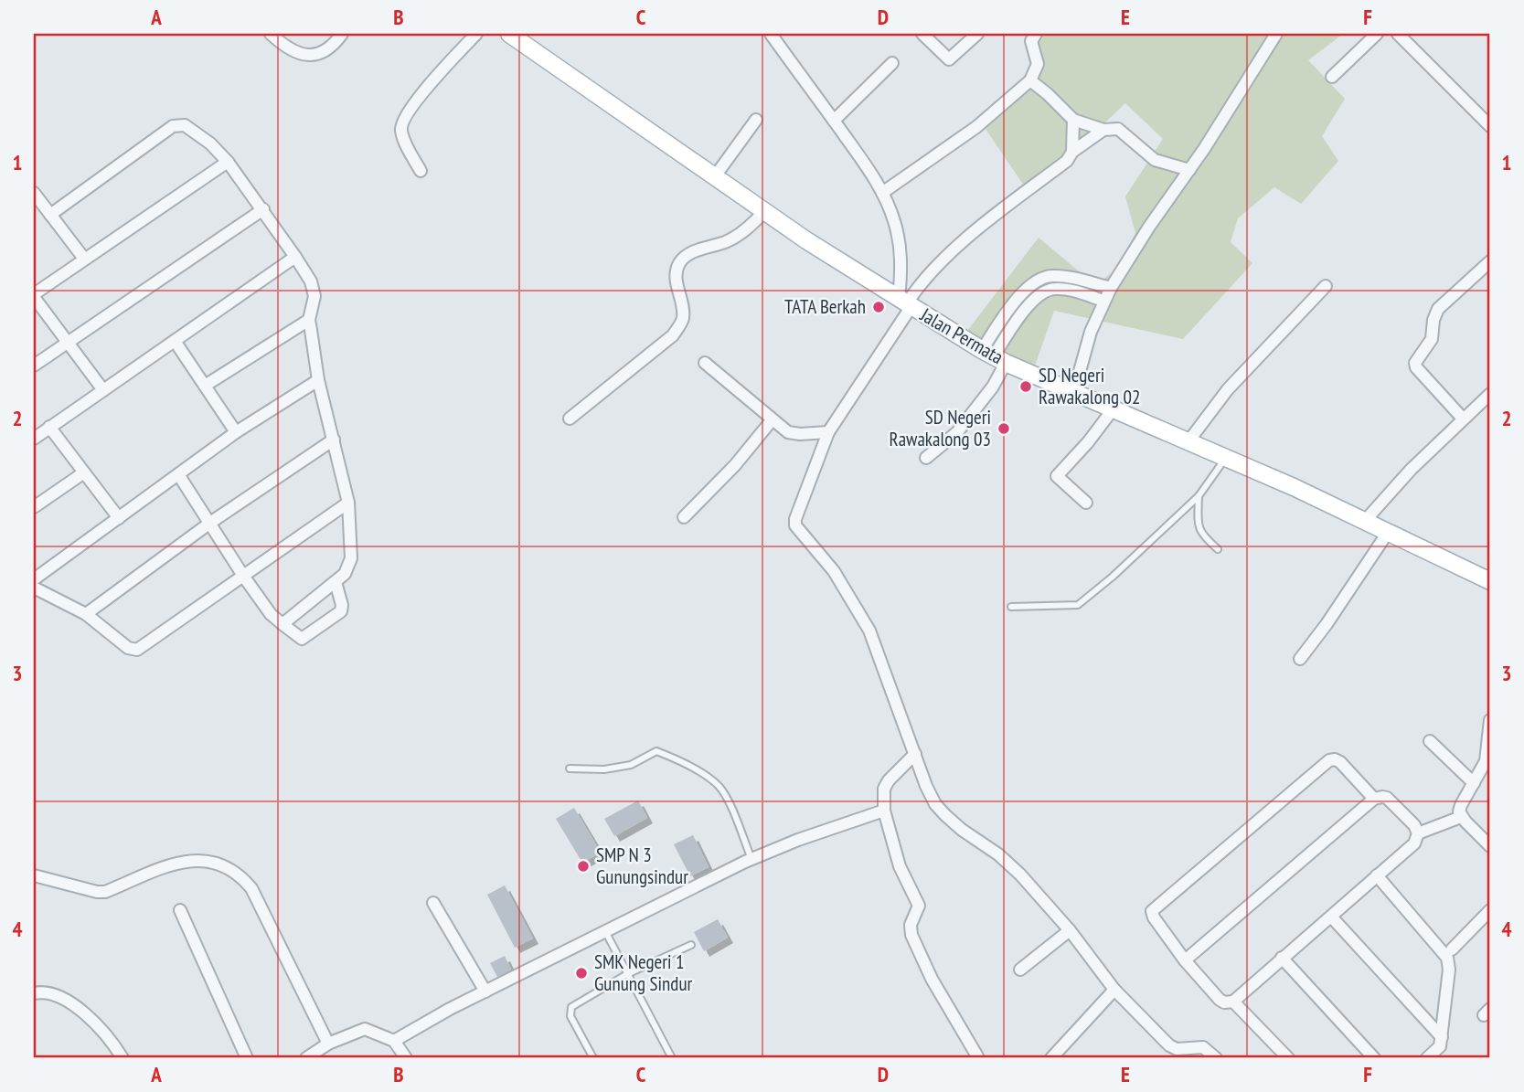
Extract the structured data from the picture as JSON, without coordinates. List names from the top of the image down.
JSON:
{
  "streets": {
    "main road": ["Jalan Permata"]
  },
  "places": [
    "TATA Berkah",
    "SD Negeri Rawakalong 02",
    "SD Negeri Rawakalong 03",
    "SMP N 3 Gunungsindur",
    "SMK Negeri 1 Gunung Sindur"
  ],
  "grid": {
    "columns": [
      "A",
      "B",
      "C",
      "D",
      "E",
      "F"
    ],
    "rows": [
      "1",
      "2",
      "3",
      "4"
    ]
  }
}
